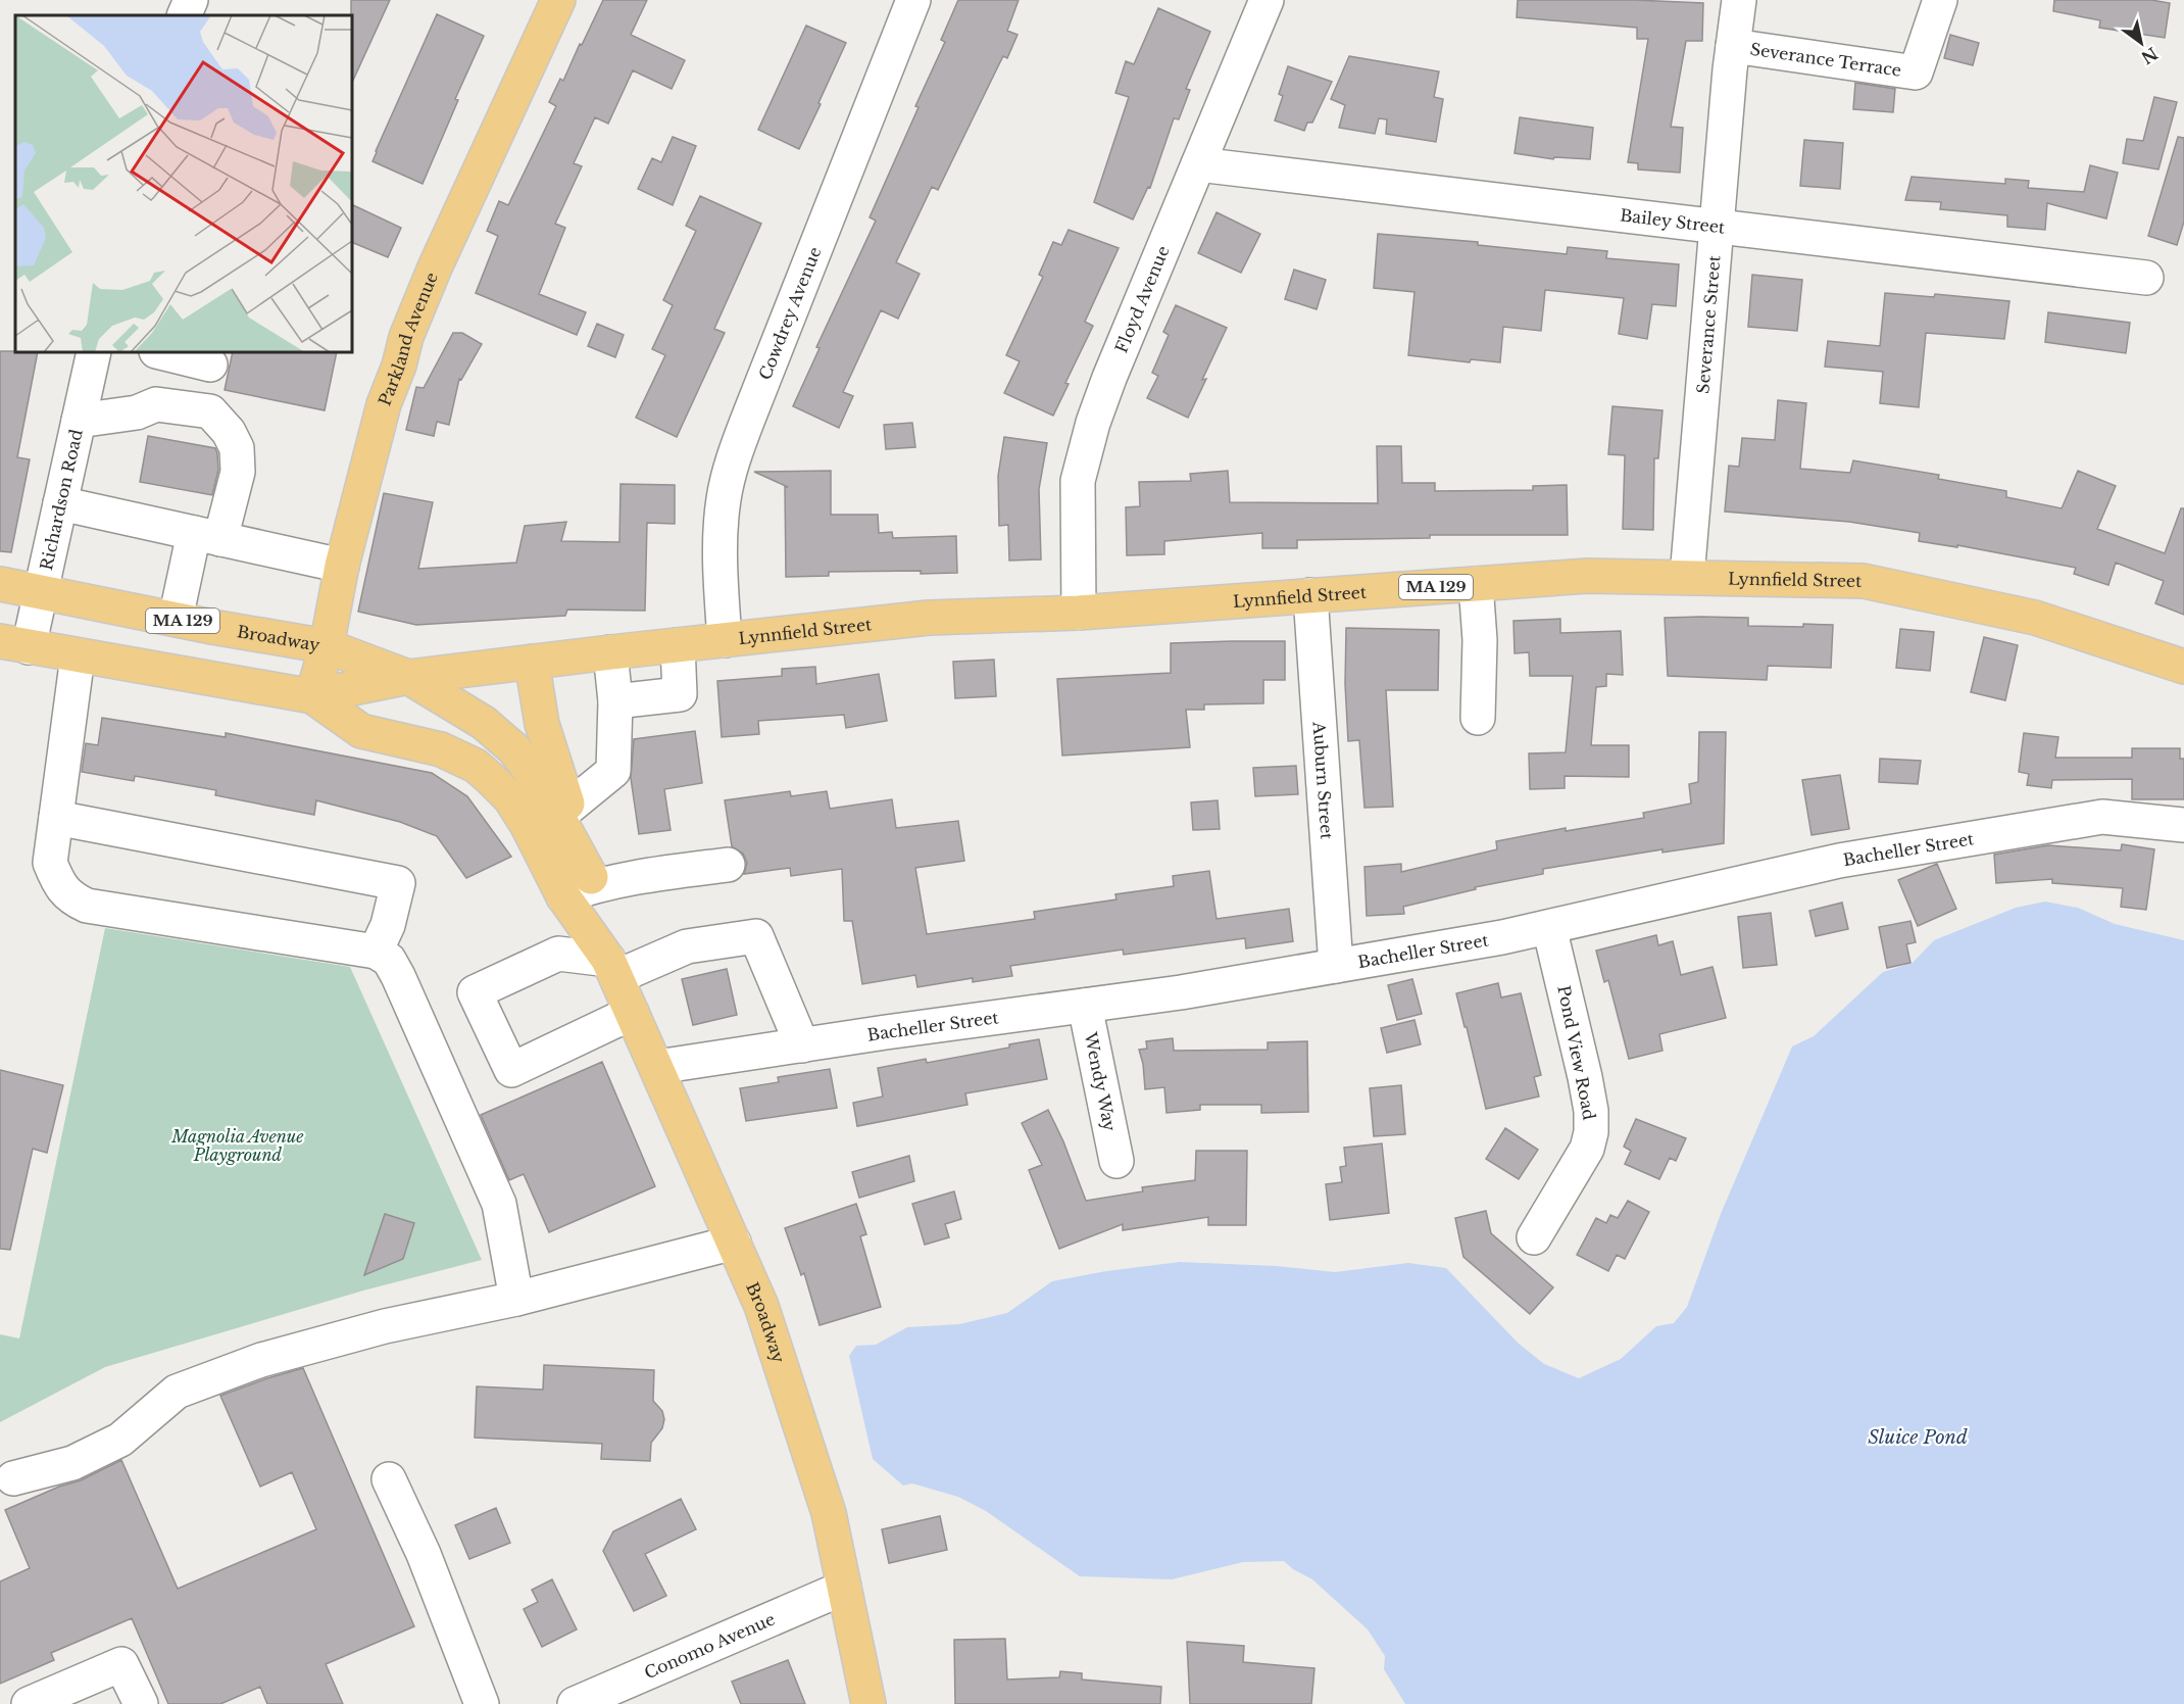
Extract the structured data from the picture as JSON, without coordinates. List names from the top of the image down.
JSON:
{
  "streets": {
    "main road": [
      "Parkland Avenue",
      "Lynnfield Street",
      "MA 129",
      "Broadway"
    ],
    "street": [
      "Severance Terrace",
      "Bailey Street",
      "Floyd Avenue",
      "Cowdrey Avenue",
      "Severance Street",
      "Richardson Road",
      "Auburn Street",
      "Bacheller Street",
      "Pond View Road",
      "Wendy Way",
      "Conomo Avenue"
    ]
  },
  "crossings": [
    ["Severance Terrace", "Severance Street"],
    ["Bailey Street", "Floyd Avenue"],
    ["Bailey Street", "Severance Street"],
    ["Floyd Avenue", "Lynnfield Street"],
    ["Cowdrey Avenue", "Lynnfield Street"],
    ["Severance Street", "Lynnfield Street"],
    ["Parkland Avenue", "Broadway"],
    ["Richardson Road", "Broadway"],
    ["Lynnfield Street", "Broadway"],
    ["Lynnfield Street", "Auburn Street"],
    ["Broadway", "Bacheller Street"],
    ["Broadway", "Conomo Avenue"],
    ["Auburn Street", "Bacheller Street"],
    ["Bacheller Street", "Pond View Road"],
    ["Bacheller Street", "Wendy Way"]
  ],
  "water": ["Sluice Pond"],
  "parks": ["Magnolia Avenue Playground"],
  "north": "bottom right"
}
